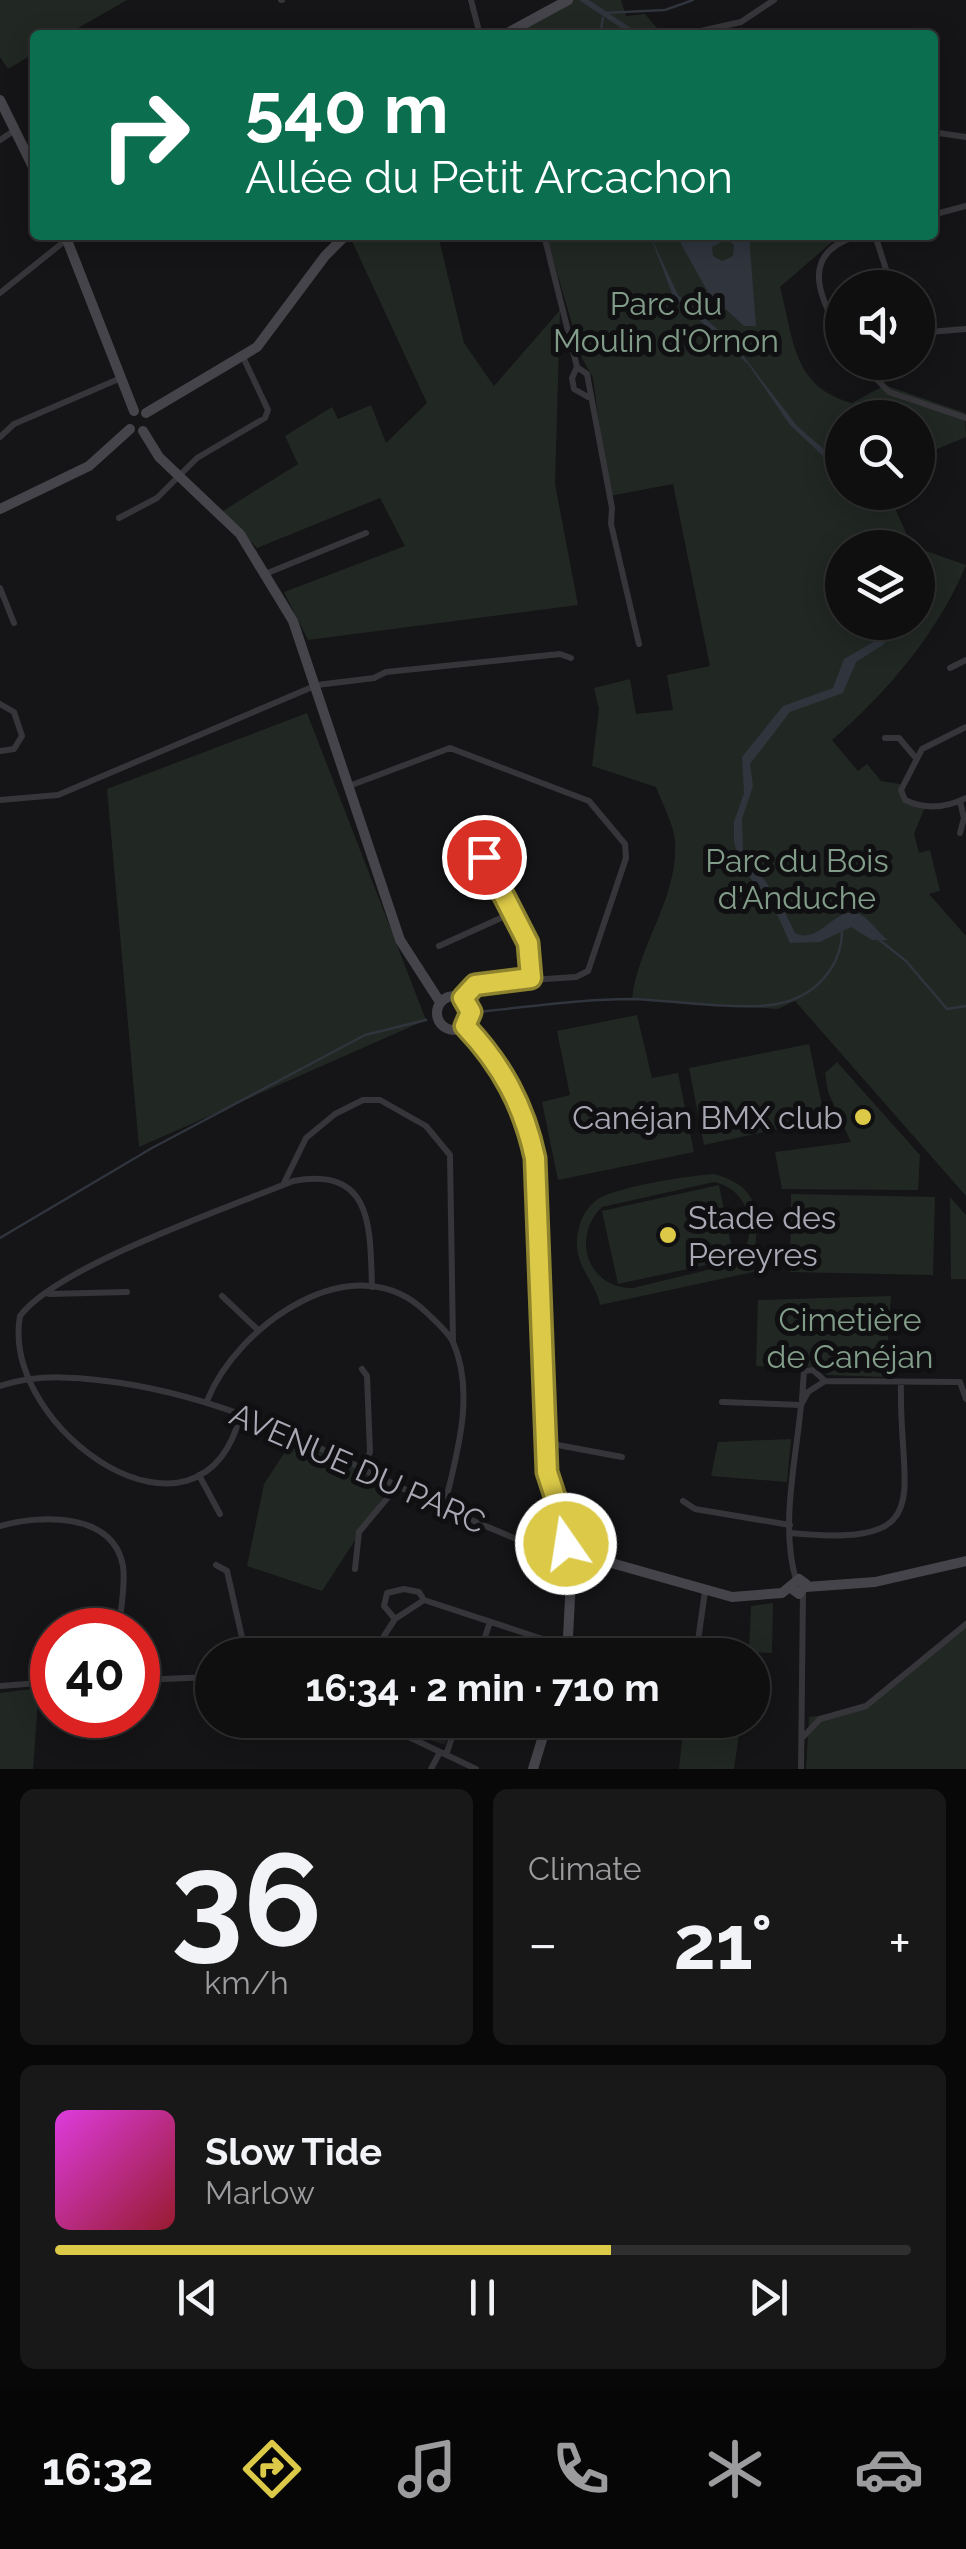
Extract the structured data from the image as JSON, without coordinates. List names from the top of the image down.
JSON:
{
  "streets": {
    "street": ["AVENUE DU PARC"]
  },
  "parks": ["Parc du Moulin d'Ornon", "Parc du Bois d'Anduche", "Cimetière de Canéjan"],
  "places": ["Canéjan BMX club", "Stade des Pereyres"],
  "page": {
    "turn": ["540 m", "Allée du Petit Arcachon"],
    "limit": "40",
    "trip": "16:34 · 2 min · 710 m",
    "tile": [
      ["36", "km/h"],
      "Climate"
    ],
    "heat": ["−", "21°", "+"],
    "song": ["Slow Tide", "Marlow"],
    "tabs": "16:32"
  }
}
